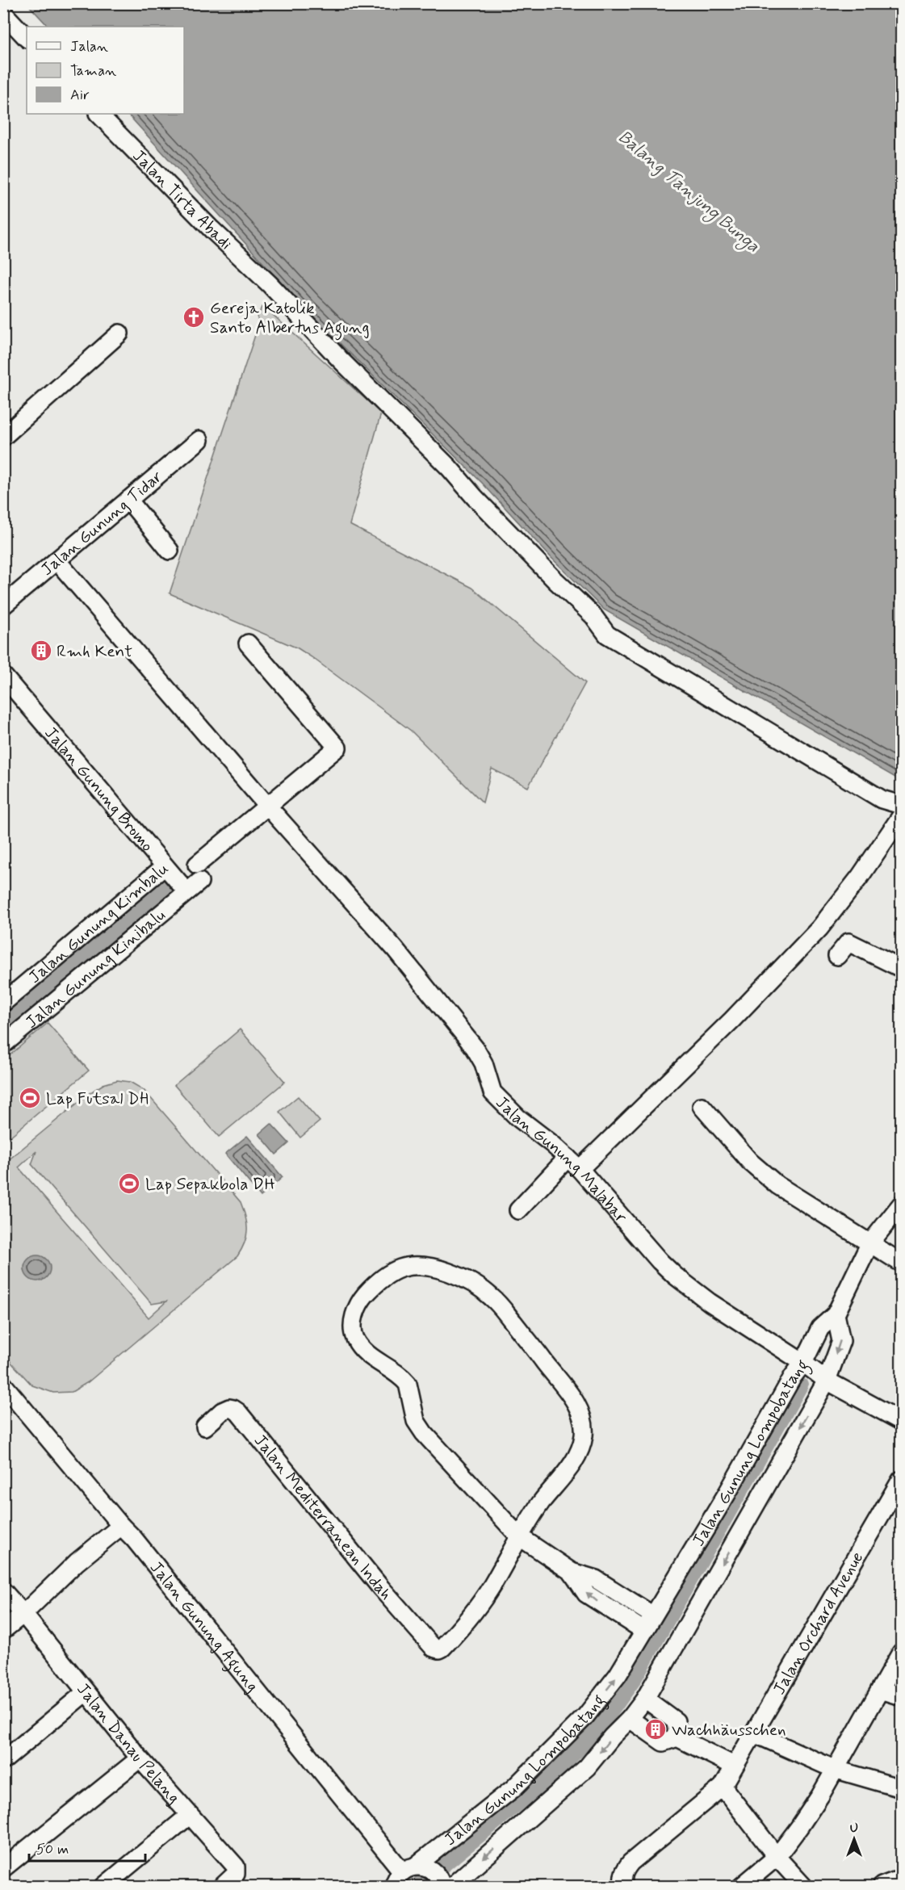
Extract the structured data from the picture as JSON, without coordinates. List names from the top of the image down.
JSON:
{
  "streets": {
    "street": [
      "Jalan Tirta Abadi",
      "Jalan Gunung Tidar",
      "Jalan Gunung Bromo",
      "Jalan Gunung Kimbalu",
      "Jalan Gunung Kinibalu",
      "Jalan Gunung Malabar",
      "Jalan Gunung Lompobatang",
      "Jalan Mediterranean Indah",
      "Jalan Orchard Avenue",
      "Jalan Gunung Agung",
      "Jalan Danau Pelang"
    ]
  },
  "crossings": [
    ["Jalan Gunung Tidar", "Jalan Gunung Malabar"],
    ["Jalan Gunung Bromo", "Jalan Gunung Kimbalu"],
    ["Jalan Gunung Kimbalu", "Jalan Gunung Kinibalu"],
    ["Jalan Gunung Kinibalu", "Jalan Gunung Malabar"],
    ["Jalan Gunung Malabar", "Jalan Gunung Lompobatang"],
    ["Jalan Gunung Lompobatang", "Jalan Gunung Agung"]
  ],
  "water": ["Balang Tanjung Bunga"],
  "places": {
    "church": ["Gereja Katolik Santo Albertus Agung"],
    "building": ["Rmh Kent", "Wachhäusschen"],
    "sports": ["Lap Futsal DH", "Lap Sepakbola DH"]
  },
  "legend": ["Jalan", "Taman", "Air"],
  "scale_bar": "50 m",
  "north": "top"
}
